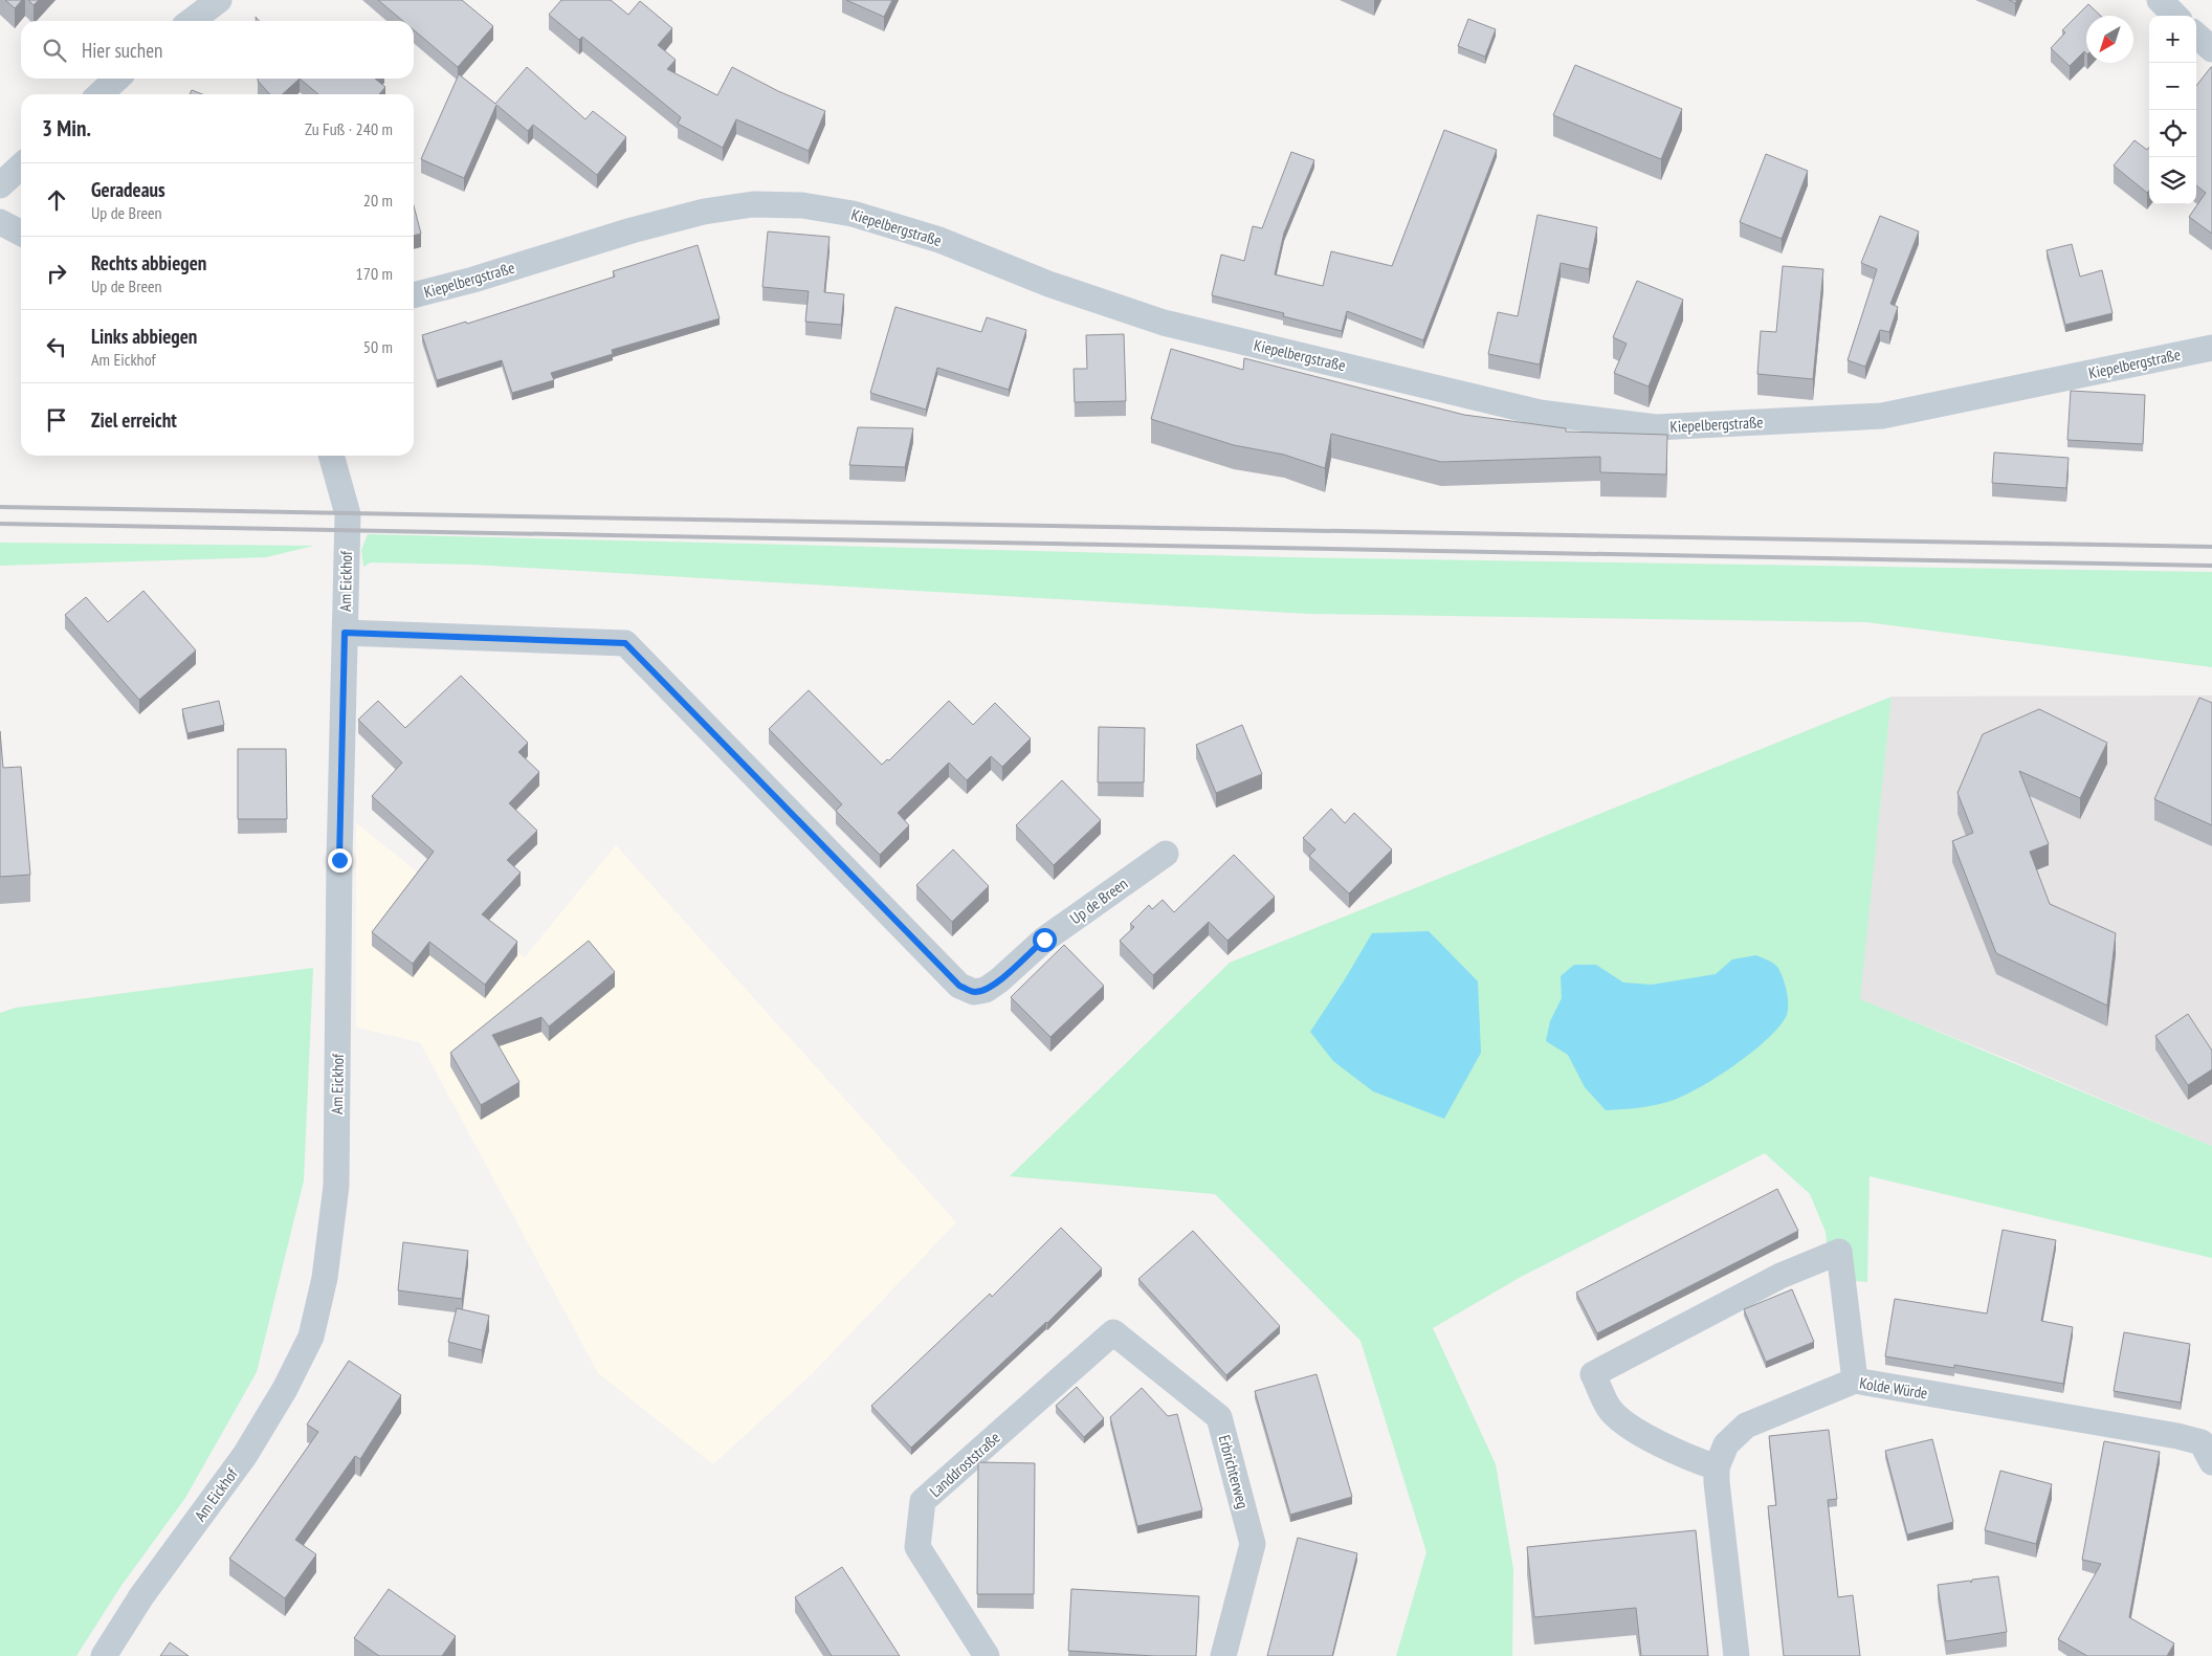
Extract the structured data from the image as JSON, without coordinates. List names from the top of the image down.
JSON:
{
  "streets": {
    "street": [
      "Kiepelbergstraße",
      "Am Eickhof",
      "Up de Breen",
      "Kolde Würde",
      "Landdroststraße",
      "Erbrichterweg"
    ]
  },
  "crossings": [
    ["Am Eickhof", "Up de Breen"],
    ["Landdroststraße", "Erbrichterweg"]
  ],
  "north": "bottom left",
  "page": {
    "map_buttons": ["+", "−"],
    "search": "Hier suchen",
    "heading": ["3 Min.", "Zu Fuß · 240 m"],
    "list": [
      ["Geradeaus", "Up de Breen", "20 m"],
      ["Rechts abbiegen", "Up de Breen", "170 m"],
      ["Links abbiegen", "Am Eickhof", "50 m"],
      "Ziel erreicht"
    ]
  }
}
